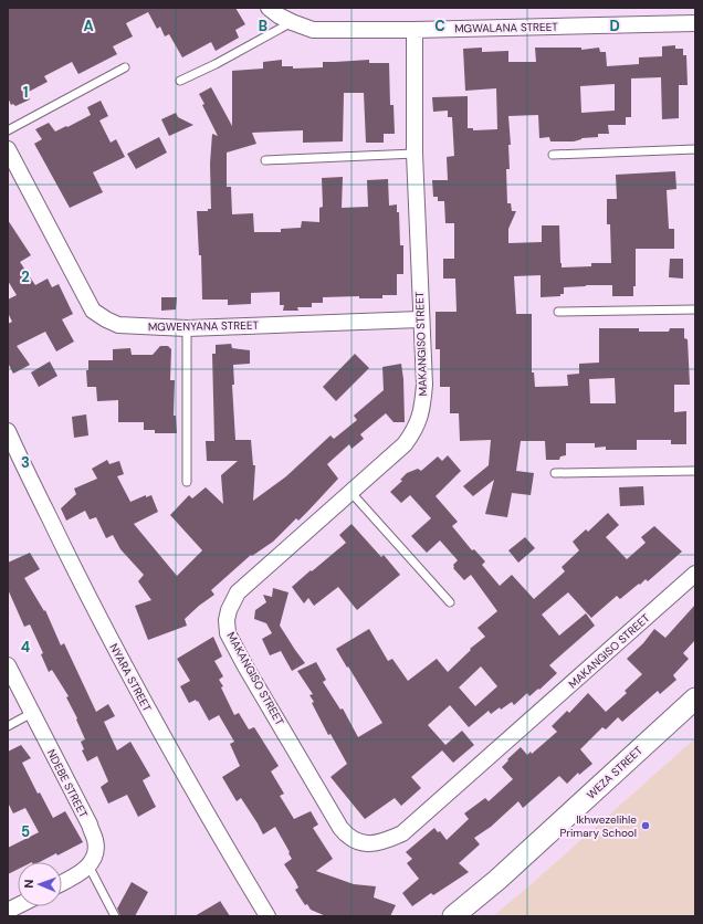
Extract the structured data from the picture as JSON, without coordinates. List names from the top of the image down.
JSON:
{
  "streets": {
    "street": [
      "MGWALANA STREET",
      "MGWENYANA STREET",
      "MAKANGISO STREET",
      "NYARA STREET",
      "WEZA STREET",
      "NDEBE STREET"
    ]
  },
  "crossings": [
    ["MGWALANA STREET", "MAKANGISO STREET"],
    ["MGWENYANA STREET", "MAKANGISO STREET"]
  ],
  "places": ["Ikhwezelihle Primary School"],
  "north": "left",
  "grid": {
    "columns": [
      "A",
      "B",
      "C",
      "D"
    ],
    "rows": [
      "1",
      "2",
      "3",
      "4",
      "5"
    ]
  }
}
